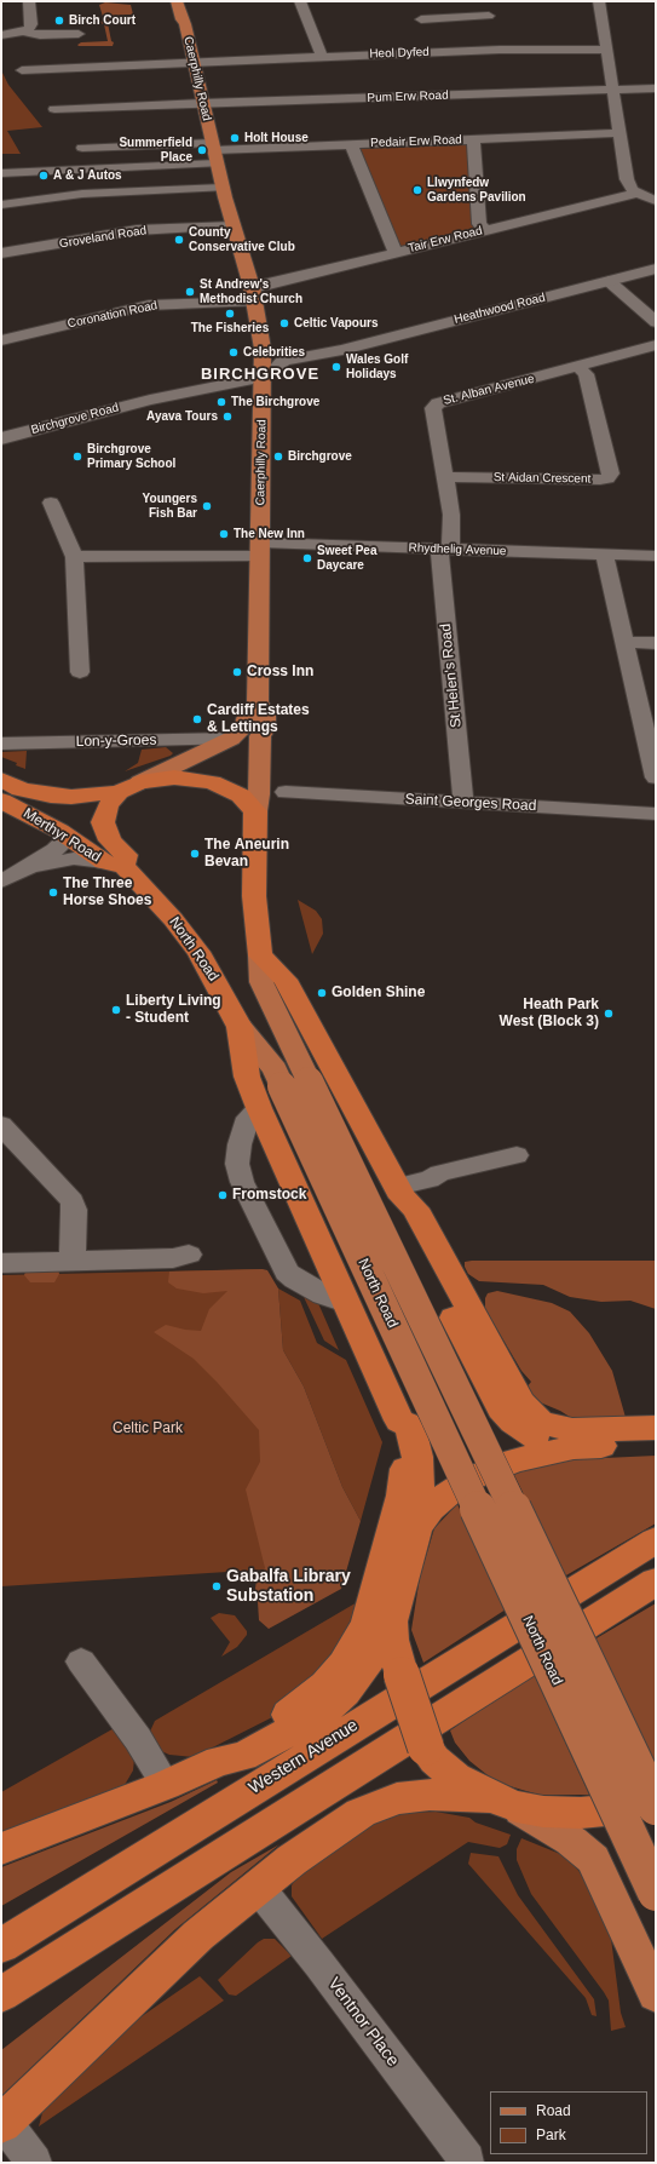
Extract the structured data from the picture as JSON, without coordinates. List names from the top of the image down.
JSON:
{
  "streets": {
    "highway": ["Merthyr Road", "North Road", "Western Avenue"],
    "main road": ["Caerphilly Road"],
    "street": [
      "Heol Dyfed",
      "Pum Erw Road",
      "Pedair Erw Road",
      "Groveland Road",
      "Tair Erw Road",
      "Heathwood Road",
      "Coronation Road",
      "St. Alban Avenue",
      "Birchgrove Road",
      "St Aidan Crescent",
      "Rhydhelig Avenue",
      "St Helen's Road",
      "Lon-y-Groes",
      "Saint Georges Road",
      "Ventnor Place"
    ]
  },
  "crossings": [
    ["Heol Dyfed", "Caerphilly Road"],
    ["Caerphilly Road", "Pum Erw Road"],
    ["Caerphilly Road", "Pedair Erw Road"],
    ["Caerphilly Road", "Groveland Road"],
    ["Caerphilly Road", "Tair Erw Road"],
    ["Caerphilly Road", "Heathwood Road"],
    ["Caerphilly Road", "Coronation Road"],
    ["Caerphilly Road", "Birchgrove Road"],
    ["Caerphilly Road", "Rhydhelig Avenue"],
    ["Caerphilly Road", "North Road"],
    ["Tair Erw Road", "Coronation Road"],
    ["Heathwood Road", "Birchgrove Road"],
    ["St. Alban Avenue", "St Aidan Crescent"],
    ["St. Alban Avenue", "Rhydhelig Avenue"],
    ["St. Alban Avenue", "St Helen's Road"],
    ["Rhydhelig Avenue", "St Helen's Road"],
    ["St Helen's Road", "Saint Georges Road"],
    ["Merthyr Road", "North Road"]
  ],
  "districts": ["BIRCHGROVE"],
  "parks": ["Celtic Park"],
  "places": [
    "Birch Court",
    "Holt House",
    "Summerfield Place",
    "A & J Autos",
    "Llwynfedw Gardens Pavilion",
    "County Conservative Club",
    "St Andrew's Methodist Church",
    "The Fisheries",
    "Celtic Vapours",
    "Celebrities",
    "Wales Golf Holidays",
    "The Birchgrove",
    "Ayava Tours",
    "Birchgrove Primary School",
    "Birchgrove",
    "Youngers Fish Bar",
    "The New Inn",
    "Sweet Pea Daycare",
    "Cross Inn",
    "Cardiff Estates & Lettings",
    "The Aneurin Bevan",
    "The Three Horse Shoes",
    "Golden Shine",
    "Liberty Living - Student",
    "Heath Park West (Block 3)",
    "Fromstock",
    "Gabalfa Library Substation"
  ],
  "legend": ["Road", "Park"]
}
